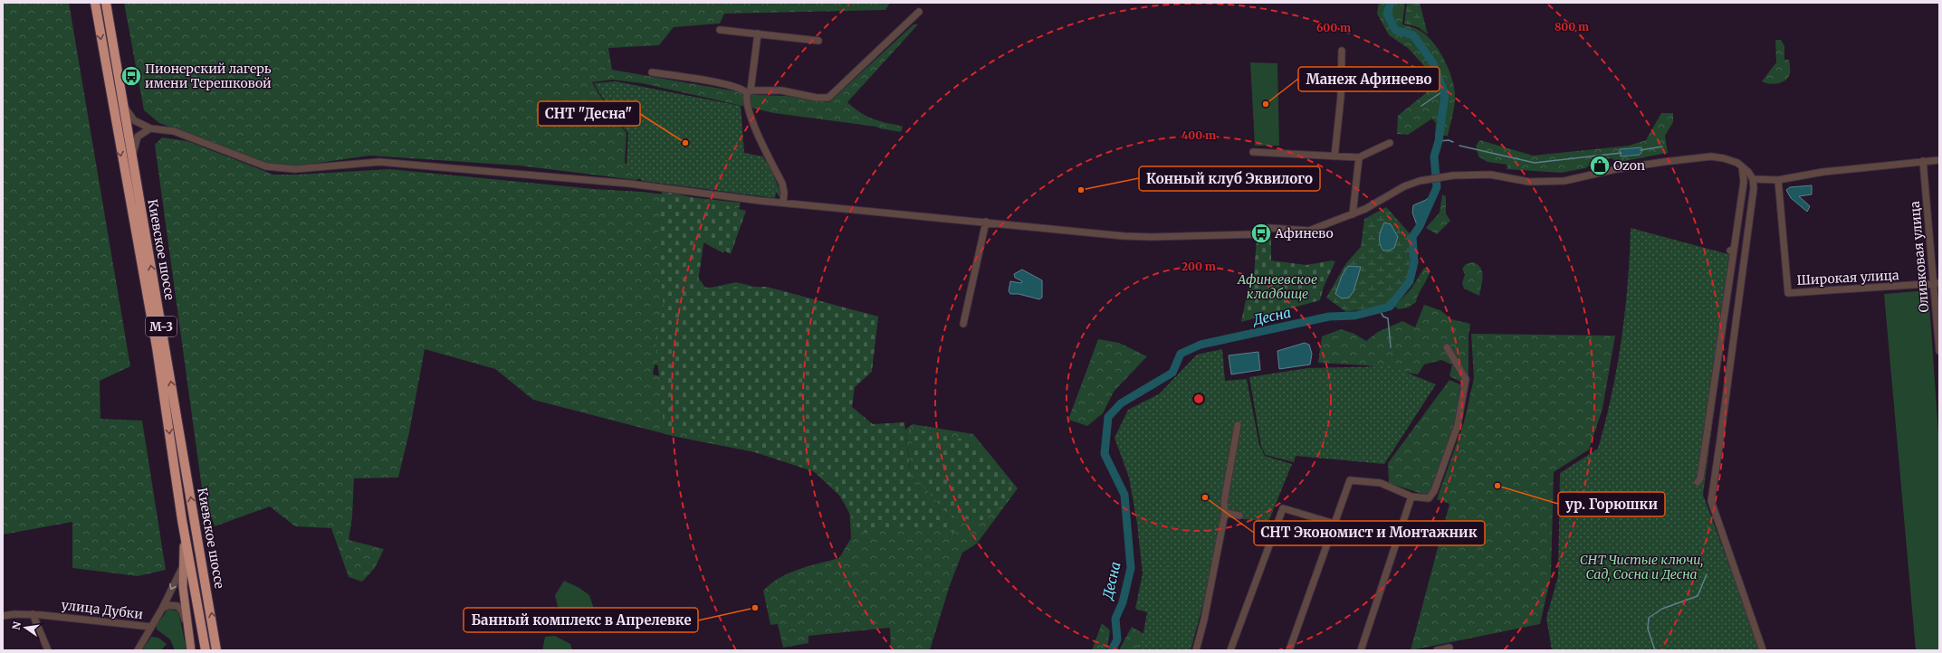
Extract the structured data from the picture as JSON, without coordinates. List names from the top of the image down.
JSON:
{
  "streets": {
    "highway": ["Киевское шоссе", "М-3"],
    "street": ["Оливковая улица", "Широкая улица", "улица Дубки"]
  },
  "crossings": [
    ["Оливковая улица", "Широкая улица"]
  ],
  "water": ["Десна"],
  "parks": ["Афинеевское кладбище", "СНТ Чистые ключи, Сад, Сосна и Десна"],
  "places": {
    "bus stop": ["Пионерский лагерь имени Терешковой", "Афинево"],
    "other": [
      "Манеж Афинеево",
      "СНТ \"Десна\"",
      "Конный клуб Эквилого",
      "ур. Горюшки",
      "СНТ Экономист и Монтажник",
      "Банный комплекс в Апрелевке"
    ],
    "shop": ["Ozon"]
  },
  "north": "left",
  "rings": [
    "800 m",
    "600 m",
    "400 m",
    "200 m"
  ]
}
